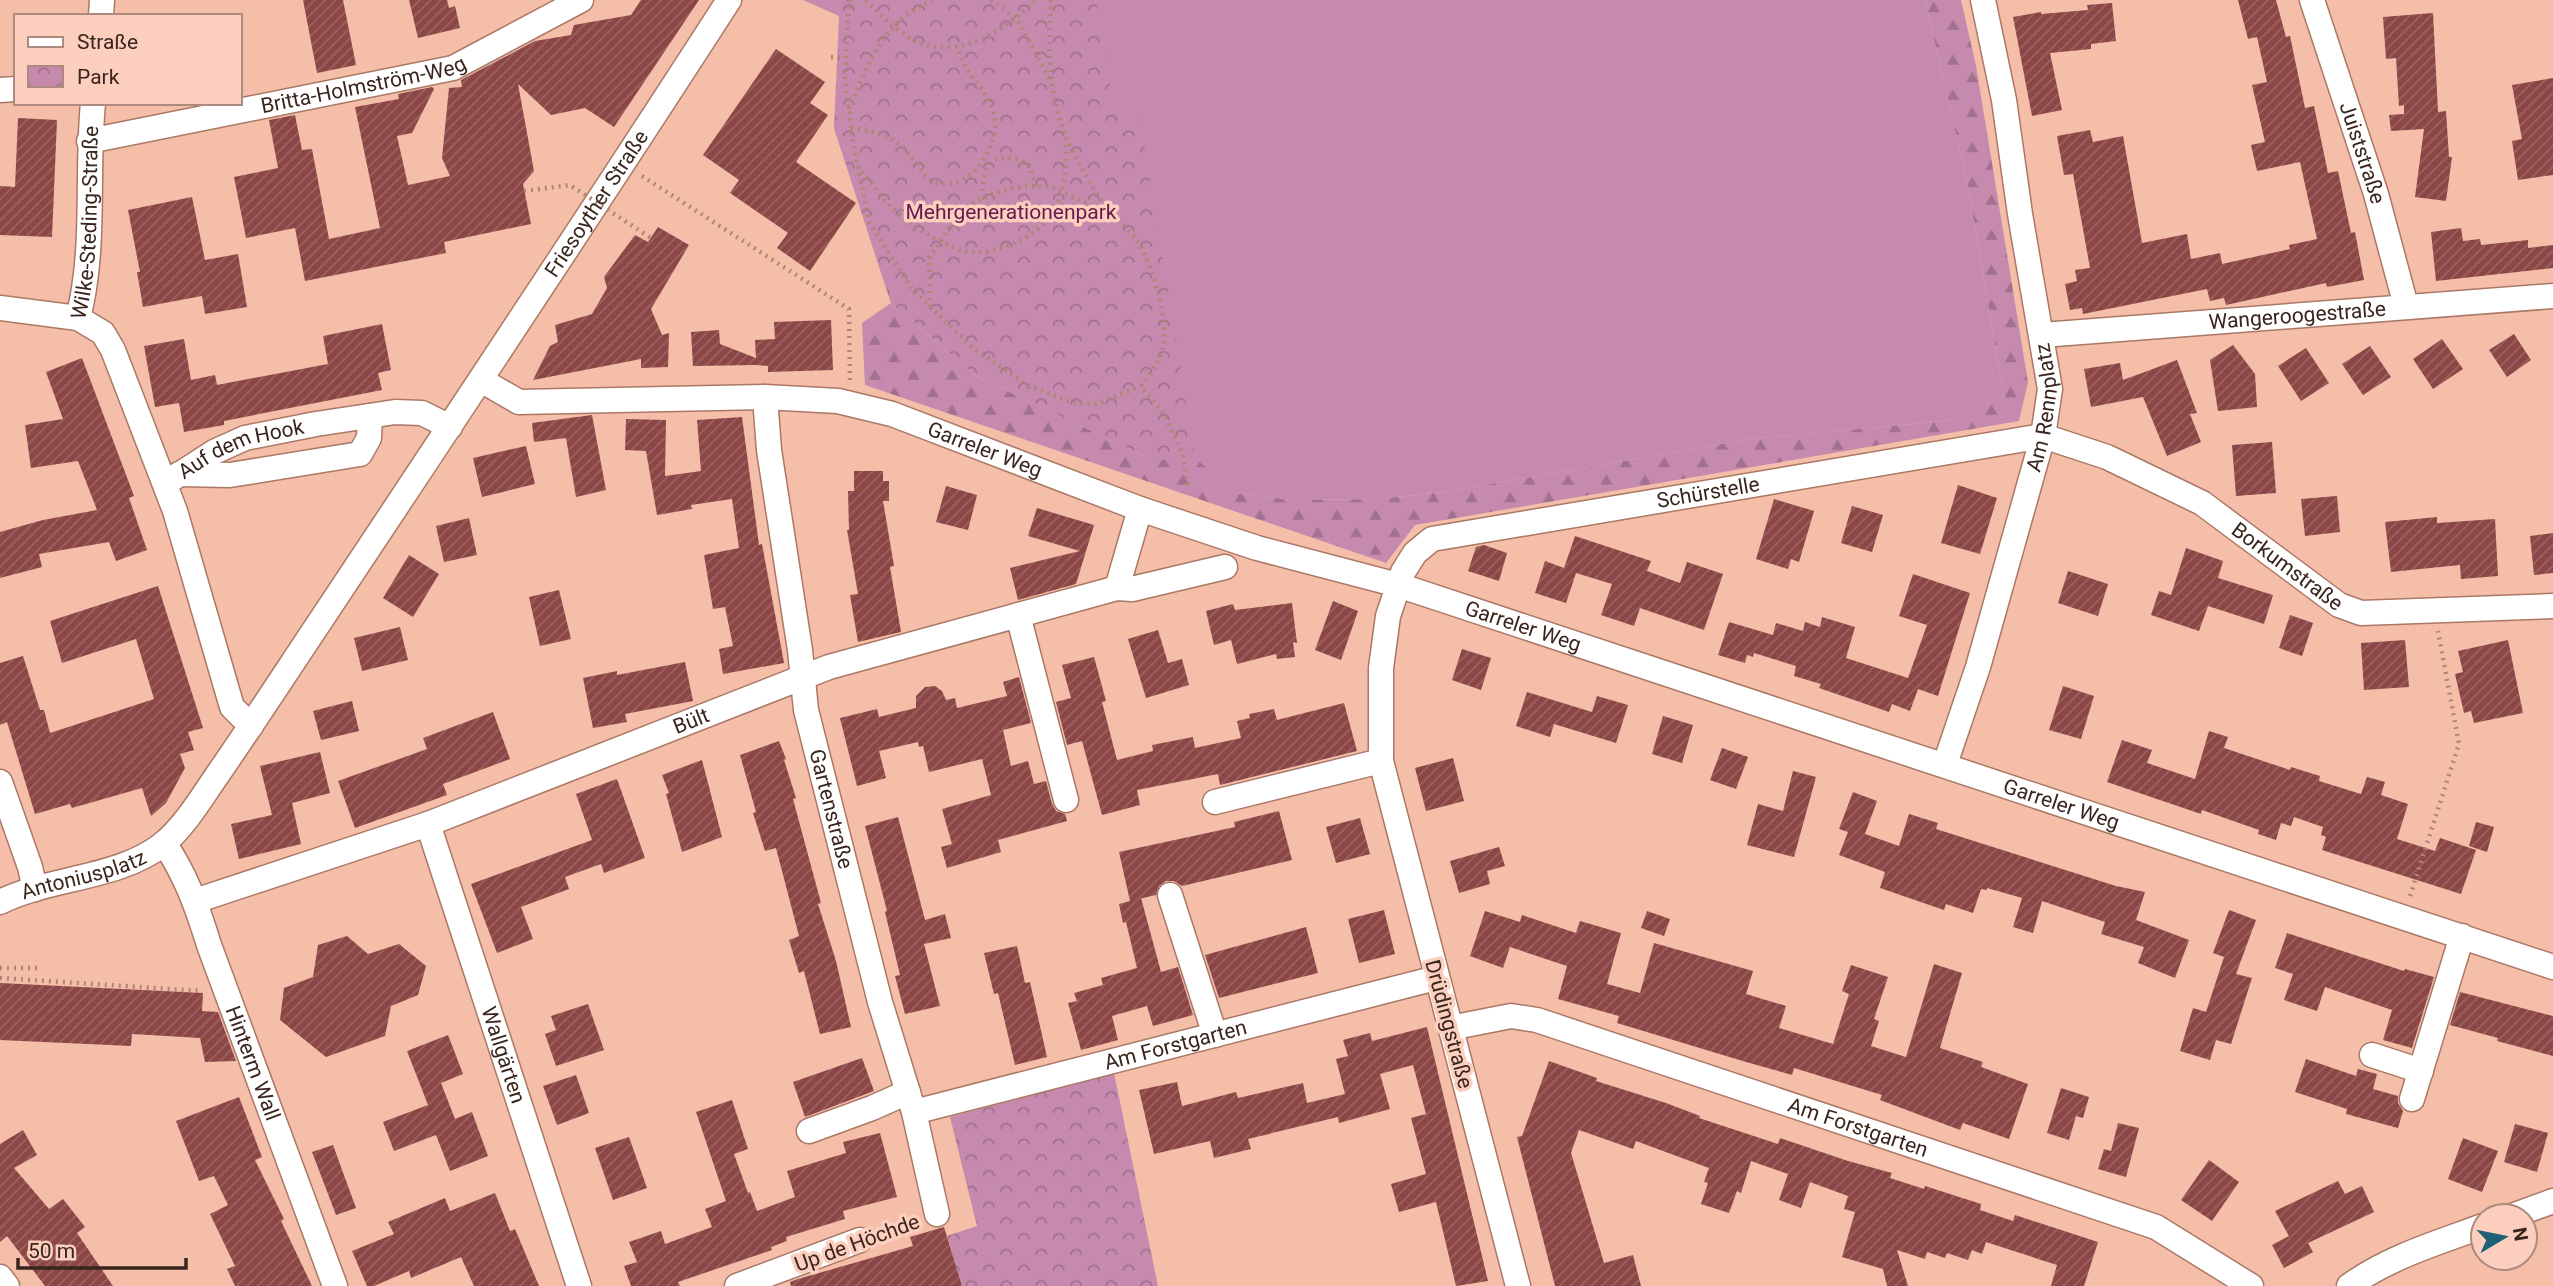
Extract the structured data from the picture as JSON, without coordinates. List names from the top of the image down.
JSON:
{
  "streets": {
    "street": [
      "Britta-Holmström-Weg",
      "Juiststraße",
      "Friesoyther Straße",
      "Wilke-Steding-Straße",
      "Wangeroogestraße",
      "Am Rennplatz",
      "Garreler Weg",
      "Auf dem Hook",
      "Schürstelle",
      "Borkumstraße",
      "Bült",
      "Gartenstraße",
      "Antoniusplatz",
      "Drüdingstraße",
      "Am Forstgarten",
      "Wallgärten",
      "Hinterm Wall",
      "Up de Höchde"
    ]
  },
  "crossings": [
    ["Britta-Holmström-Weg", "Wilke-Steding-Straße"],
    ["Juiststraße", "Wangeroogestraße"],
    ["Friesoyther Straße", "Garreler Weg"],
    ["Friesoyther Straße", "Auf dem Hook"],
    ["Wilke-Steding-Straße", "Auf dem Hook"],
    ["Wangeroogestraße", "Am Rennplatz"],
    ["Am Rennplatz", "Garreler Weg"],
    ["Am Rennplatz", "Schürstelle"],
    ["Am Rennplatz", "Borkumstraße"],
    ["Garreler Weg", "Schürstelle"],
    ["Garreler Weg", "Gartenstraße"],
    ["Garreler Weg", "Drüdingstraße"],
    ["Schürstelle", "Borkumstraße"],
    ["Schürstelle", "Drüdingstraße"],
    ["Bült", "Gartenstraße"],
    ["Bült", "Wallgärten"],
    ["Bült", "Hinterm Wall"],
    ["Gartenstraße", "Am Forstgarten"],
    ["Gartenstraße", "Up de Höchde"],
    ["Antoniusplatz", "Hinterm Wall"],
    ["Drüdingstraße", "Am Forstgarten"]
  ],
  "parks": ["Mehrgenerationenpark"],
  "legend": ["Straße", "Park"],
  "scale_bar": "50 m",
  "north": "right"
}
